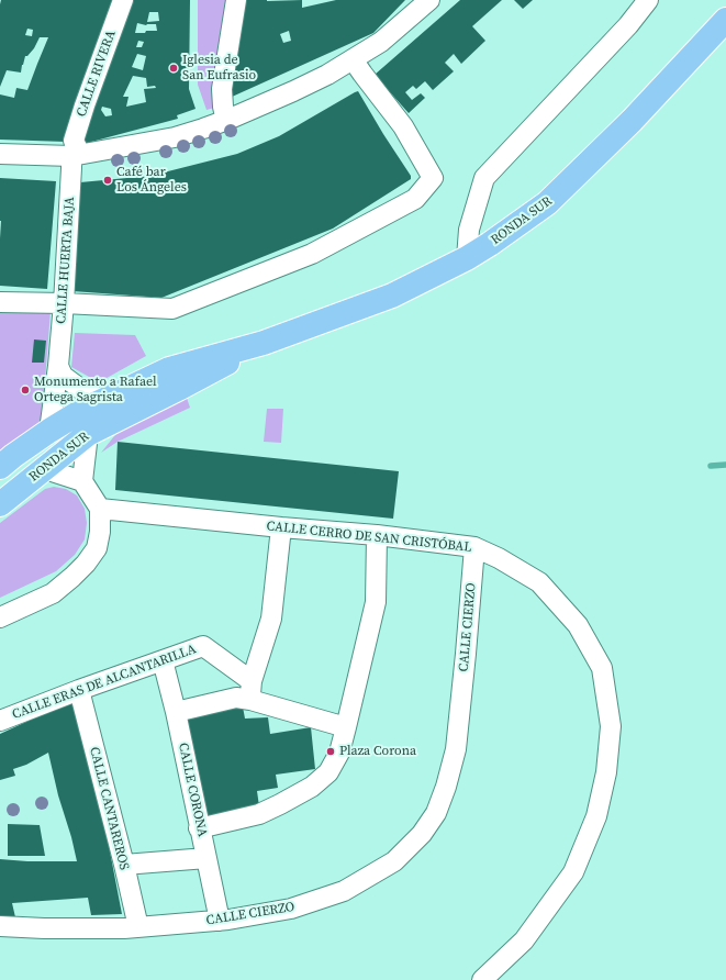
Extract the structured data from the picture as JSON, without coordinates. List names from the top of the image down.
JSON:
{
  "streets": {
    "main road": ["RONDA SUR"],
    "street": [
      "CALLE RIVERA",
      "CALLE HUERTA BAJA",
      "CALLE CERRO DE SAN CRISTÓBAL",
      "CALLE CIERZO",
      "CALLE ERAS DE ALCANTARILLA",
      "CALLE CORONA",
      "CALLE CANTAREROS"
    ]
  },
  "crossings": [
    ["CALLE RIVERA", "CALLE HUERTA BAJA"],
    ["RONDA SUR", "CALLE HUERTA BAJA"],
    ["CALLE CERRO DE SAN CRISTÓBAL", "CALLE CIERZO"],
    ["CALLE CIERZO", "CALLE CORONA"],
    ["CALLE CIERZO", "CALLE CANTAREROS"],
    ["CALLE ERAS DE ALCANTARILLA", "CALLE CORONA"],
    ["CALLE ERAS DE ALCANTARILLA", "CALLE CANTAREROS"]
  ],
  "places": [
    "Iglesia de San Eufrasio",
    "Café bar Los Ángeles",
    "Monumento a Rafael Ortega Sagrista",
    "Plaza Corona"
  ]
}
